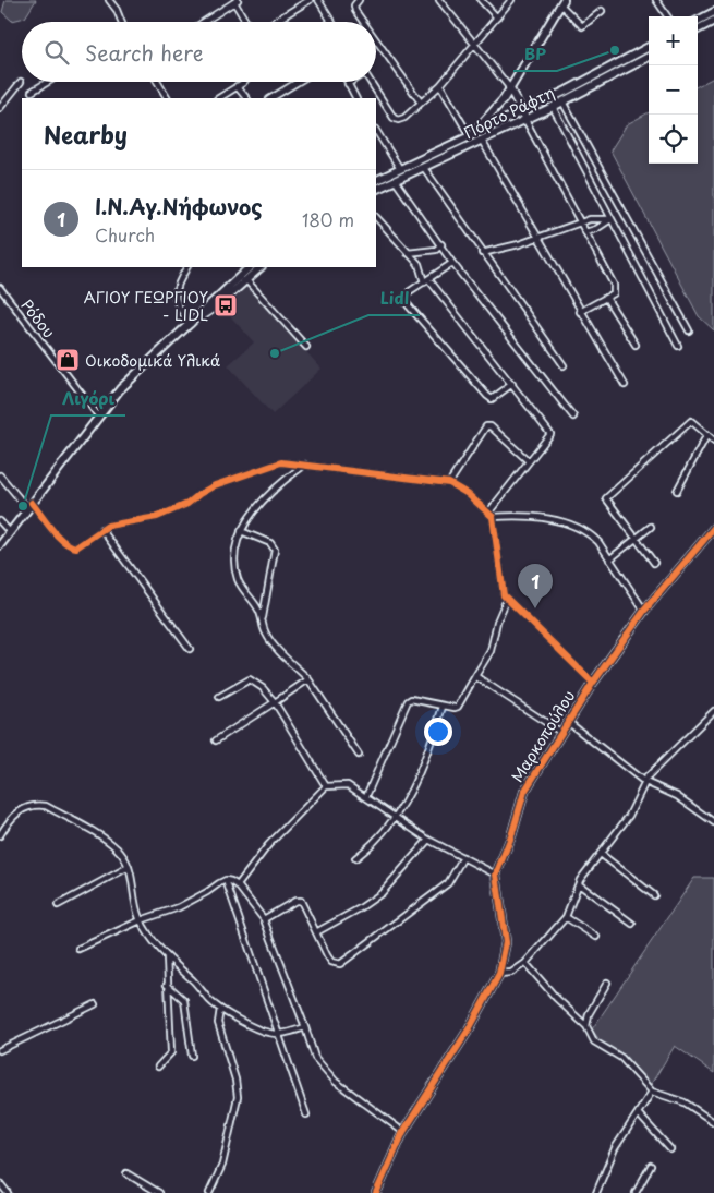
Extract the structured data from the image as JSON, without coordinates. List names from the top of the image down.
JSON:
{
  "streets": {
    "main road": ["Πόρτο Ράφτη", "Μαρκοπούλου"],
    "street": ["Ρόδου"]
  },
  "places": {
    "other": ["BP", "Lidl", "Λιγόρι"],
    "bus stop": ["ΑΓΙΟΥ ΓΕΩΡΓΙΟΥ - LIDL"],
    "shop": ["Οικοδομικά Υλικά"]
  },
  "page": {
    "map_buttons": ["+", "−"],
    "search": "Search here",
    "heading": "Nearby",
    "list": [
      {
        "mark": "1",
        "name": "Ι.Ν.Αγ.Νήφωνος",
        "note": "Church",
        "value": "180 m"
      }
    ],
    "pins": "1"
  }
}
